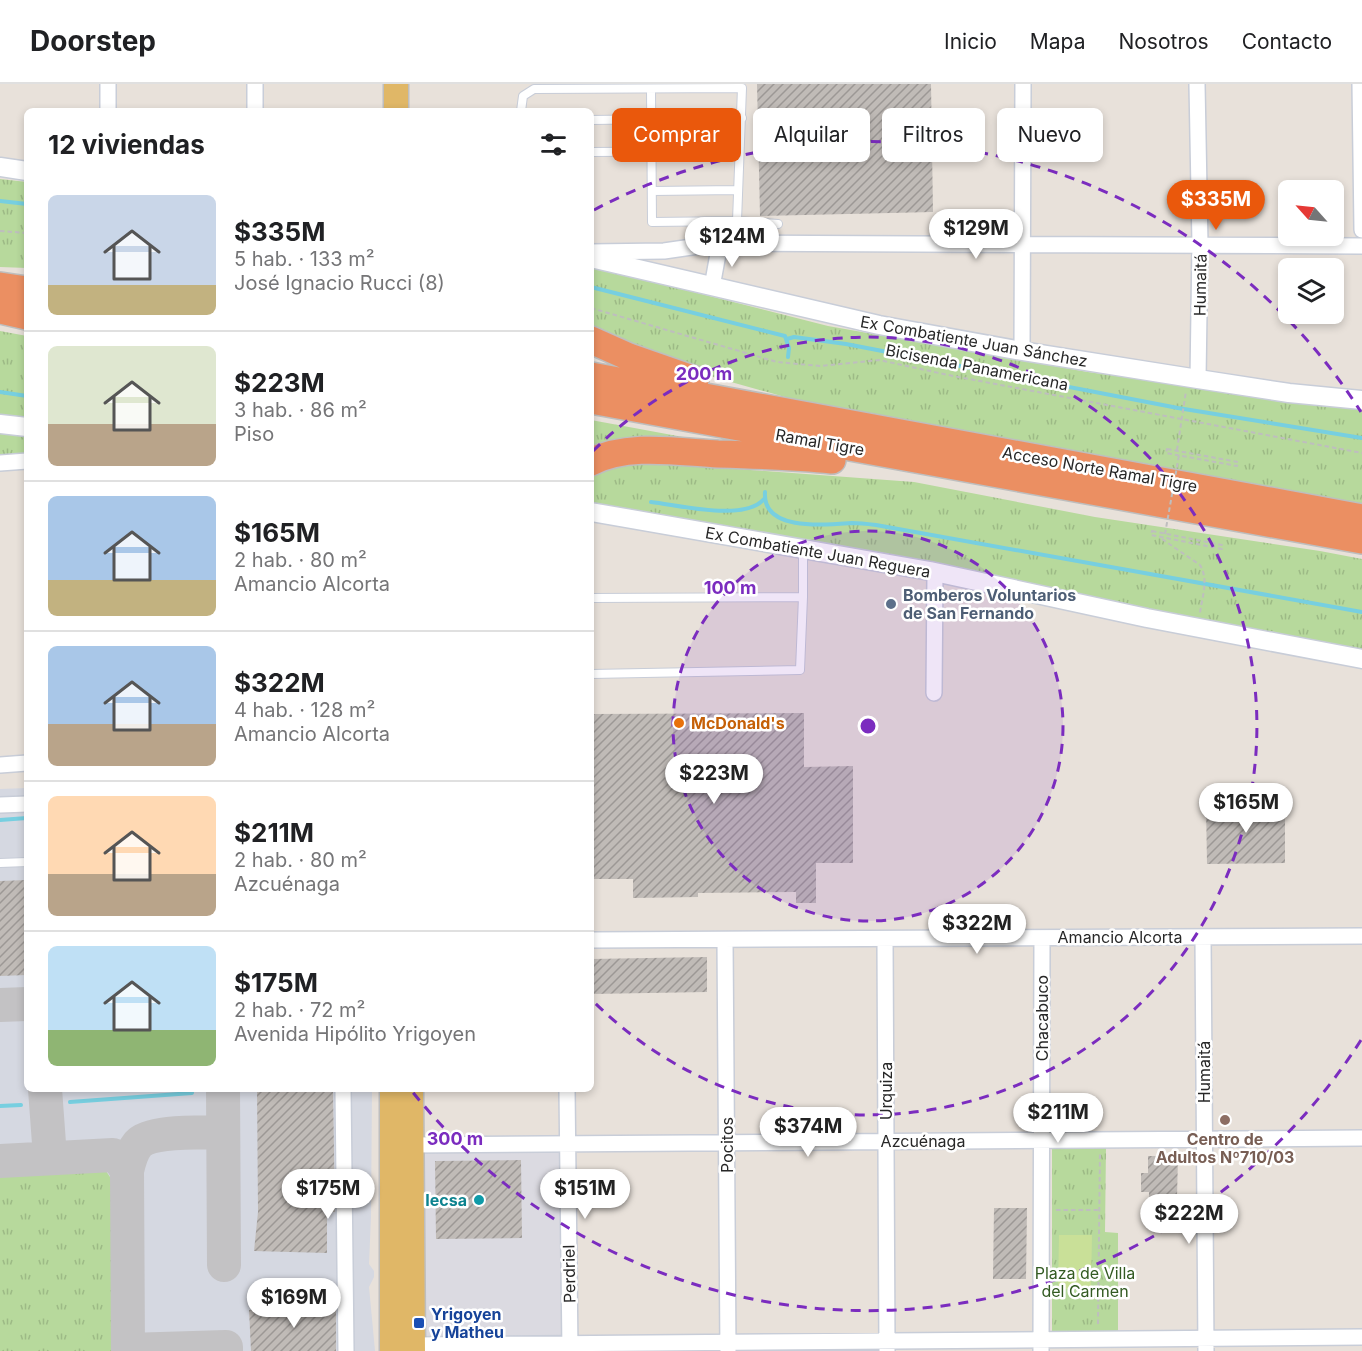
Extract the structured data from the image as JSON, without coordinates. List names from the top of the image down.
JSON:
{
  "streets": {
    "highway": ["Ramal Tigre", "Acceso Norte Ramal Tigre"],
    "street": [
      "Humaitá",
      "Ex Combatiente Juan Sánchez",
      "Ex Combatiente Juan Reguera",
      "Amancio Alcorta",
      "Chacabuco",
      "Urquiza",
      "Azcuénaga",
      "Pocitos",
      "Perdriel"
    ],
    "path": ["Bicisenda Panamericana"]
  },
  "crossings": [
    ["Humaitá", "Ex Combatiente Juan Sánchez"],
    ["Humaitá", "Amancio Alcorta"],
    ["Humaitá", "Azcuénaga"],
    ["Ramal Tigre", "Acceso Norte Ramal Tigre"],
    ["Amancio Alcorta", "Chacabuco"],
    ["Amancio Alcorta", "Urquiza"],
    ["Amancio Alcorta", "Pocitos"],
    ["Chacabuco", "Azcuénaga"],
    ["Urquiza", "Azcuénaga"],
    ["Azcuénaga", "Pocitos"],
    ["Azcuénaga", "Perdriel"]
  ],
  "parks": ["Plaza de Villa del Carmen"],
  "places": {
    "other": [
      "Bomberos Voluntarios de San Fernando",
      "McDonald's",
      "Centro de Adultos Nº710/03",
      "Iecsa"
    ],
    "transit": ["Yrigoyen y Matheu"]
  },
  "north": "top left",
  "page": {
    "header": "Doorstep",
    "nav": [
      "Inicio",
      "Mapa",
      "Nosotros",
      "Contacto"
    ],
    "chip": [
      "Comprar",
      "Alquilar",
      "Filtros",
      "Nuevo"
    ],
    "heading": "12 viviendas",
    "price": [
      "$335M",
      "$129M",
      "$124M",
      "$223M",
      "$165M",
      "$322M",
      "$211M",
      "$374M",
      "$175M",
      "$151M",
      "$222M",
      "$169M"
    ],
    "list": [
      {
        "name": "$335M",
        "note": "5 hab. · 133 m² · José Ignacio Rucci (8)"
      },
      {
        "name": "$223M",
        "note": "3 hab. · 86 m² · Piso"
      },
      {
        "name": "$165M",
        "note": "2 hab. · 80 m² · Amancio Alcorta"
      },
      {
        "name": "$322M",
        "note": "4 hab. · 128 m² · Amancio Alcorta"
      },
      {
        "name": "$211M",
        "note": "2 hab. · 80 m² · Azcuénaga"
      },
      {
        "name": "$175M",
        "note": "2 hab. · 72 m² · Avenida Hipólito Yrigoyen"
      }
    ]
  },
  "rings": ["200 m", "100 m", "300 m"]
}
